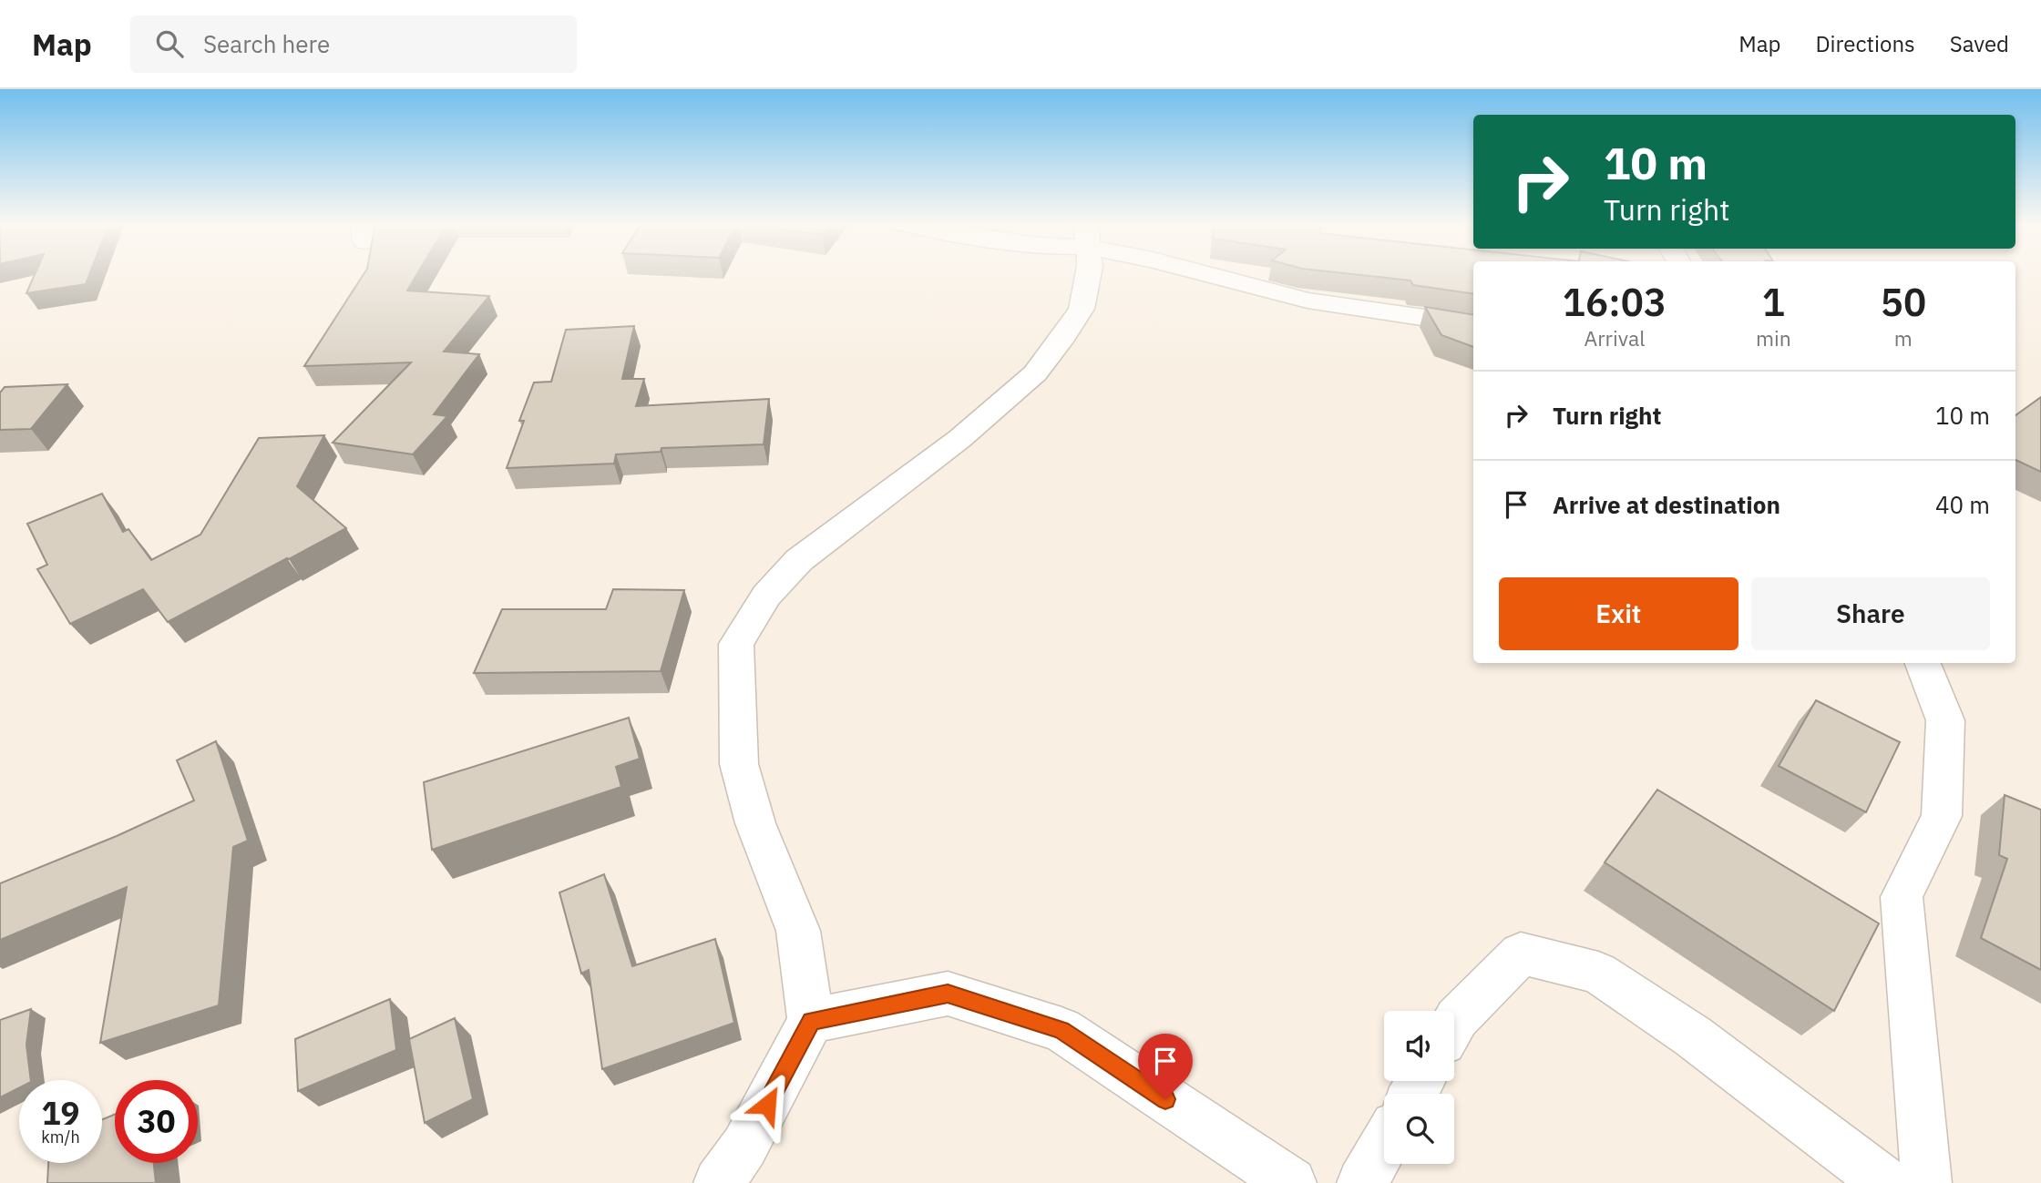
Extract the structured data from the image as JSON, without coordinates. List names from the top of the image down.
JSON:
{
  "page": {
    "header": "Map",
    "search": "Search here",
    "nav": ["Map", "Directions", "Saved"],
    "turn": ["10 m", "Turn right"],
    "eta": [
      "16:03",
      "Arrival",
      "1",
      "min",
      "50",
      "m"
    ],
    "list": [
      {
        "name": "Turn right",
        "value": "10 m"
      },
      {
        "name": "Arrive at destination",
        "value": "40 m"
      }
    ],
    "buttons": ["Exit", "Share"],
    "speed": "19 km/h",
    "limit": "30"
  }
}
